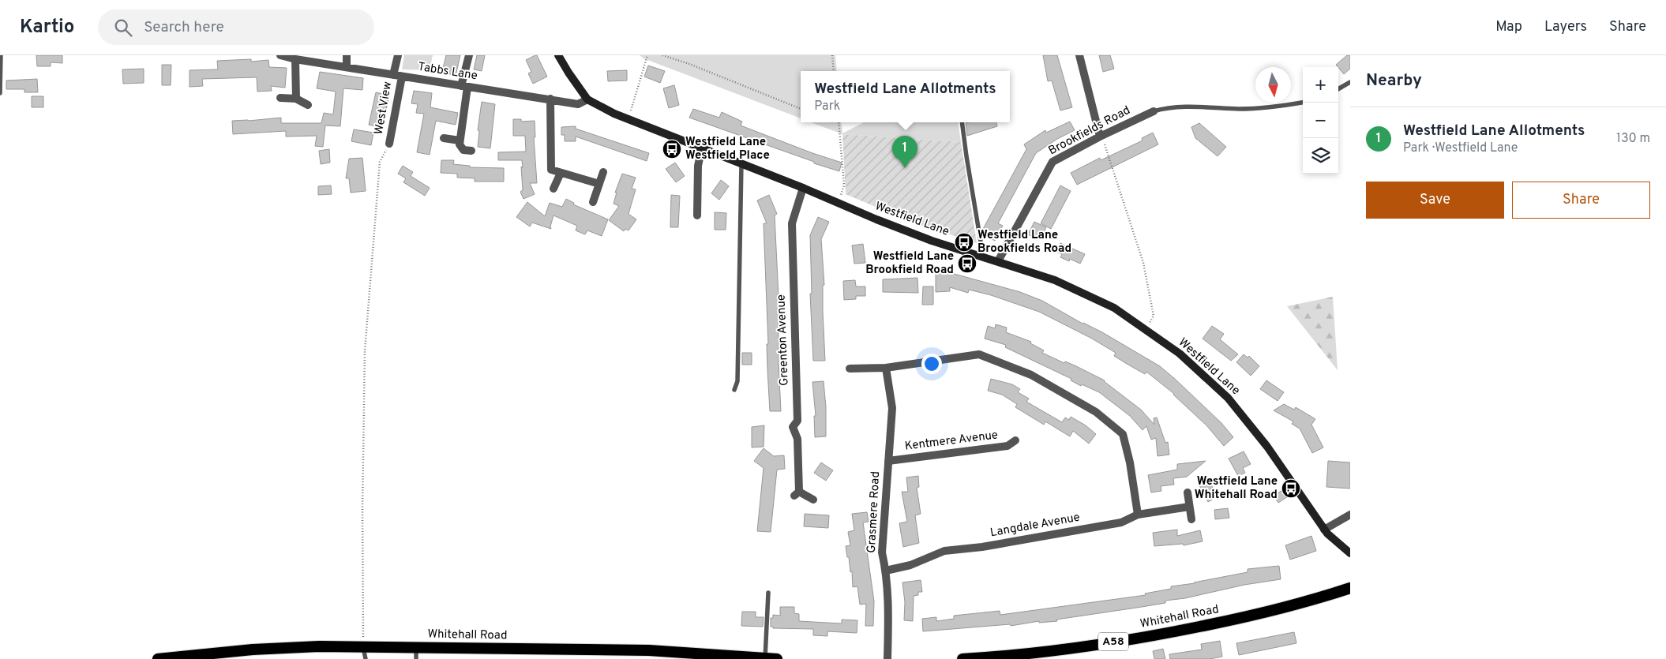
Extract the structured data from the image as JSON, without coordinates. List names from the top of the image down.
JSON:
{
  "streets": {
    "highway": ["Whitehall Road", "A58"],
    "main road": ["Westfield Lane"],
    "street": [
      "Tabbs Lane",
      "West View",
      "Brookfields Road",
      "Greenton Avenue",
      "Kentmere Avenue",
      "Grasmere Road",
      "Langdale Avenue"
    ]
  },
  "crossings": [
    ["Tabbs Lane", "West View"],
    ["Tabbs Lane", "Westfield Lane"],
    ["Brookfields Road", "Westfield Lane"],
    ["Westfield Lane", "Greenton Avenue"],
    ["Kentmere Avenue", "Grasmere Road"],
    ["Grasmere Road", "Langdale Avenue"]
  ],
  "places": {
    "bus stop": [
      "Westfield Lane Westfield Place",
      "Westfield Lane Brookfields Road",
      "Westfield Lane Brookfield Road",
      "Westfield Lane Whitehall Road"
    ]
  },
  "north": "bottom",
  "page": {
    "header": "Kartio",
    "search": "Search here",
    "nav": ["Map", "Layers", "Share"],
    "heading": "Nearby",
    "map_buttons": ["+", "−"],
    "popup": ["Westfield Lane Allotments", "Park"],
    "list": [
      {
        "mark": "1",
        "name": "Westfield Lane Allotments",
        "note": "Park · Westfield Lane",
        "value": "130 m"
      }
    ],
    "pins": "1",
    "buttons": ["Save", "Share"]
  }
}
